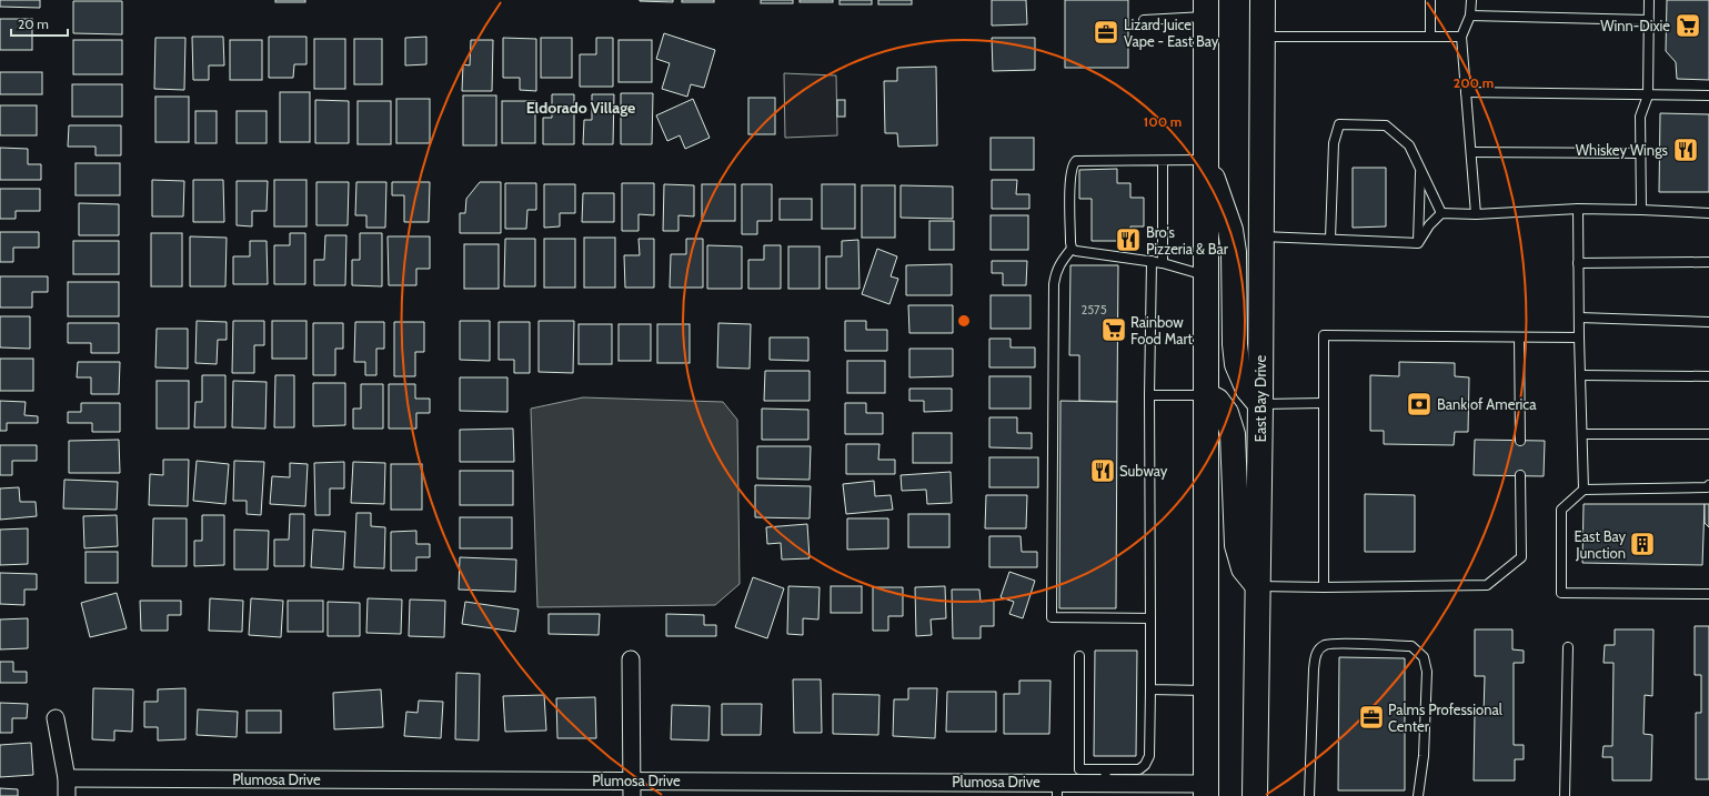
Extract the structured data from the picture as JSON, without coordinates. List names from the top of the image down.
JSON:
{
  "streets": {
    "main road": ["East Bay Drive"],
    "street": ["Plumosa Drive"]
  },
  "districts": ["Eldorado Village"],
  "places": {
    "supermarket": ["Winn-Dixie", "Rainbow Food Mart"],
    "office": ["Lizard Juice Vape - East Bay", "Palms Professional Center"],
    "restaurant": ["Whiskey Wings", "Bro's Pizzeria & Bar", "Subway"],
    "bank": ["Bank of America"],
    "building": ["East Bay Junction"]
  },
  "house_numbers": ["2575"],
  "scale_bar": "20 m",
  "rings": ["200 m", "100 m"]
}
